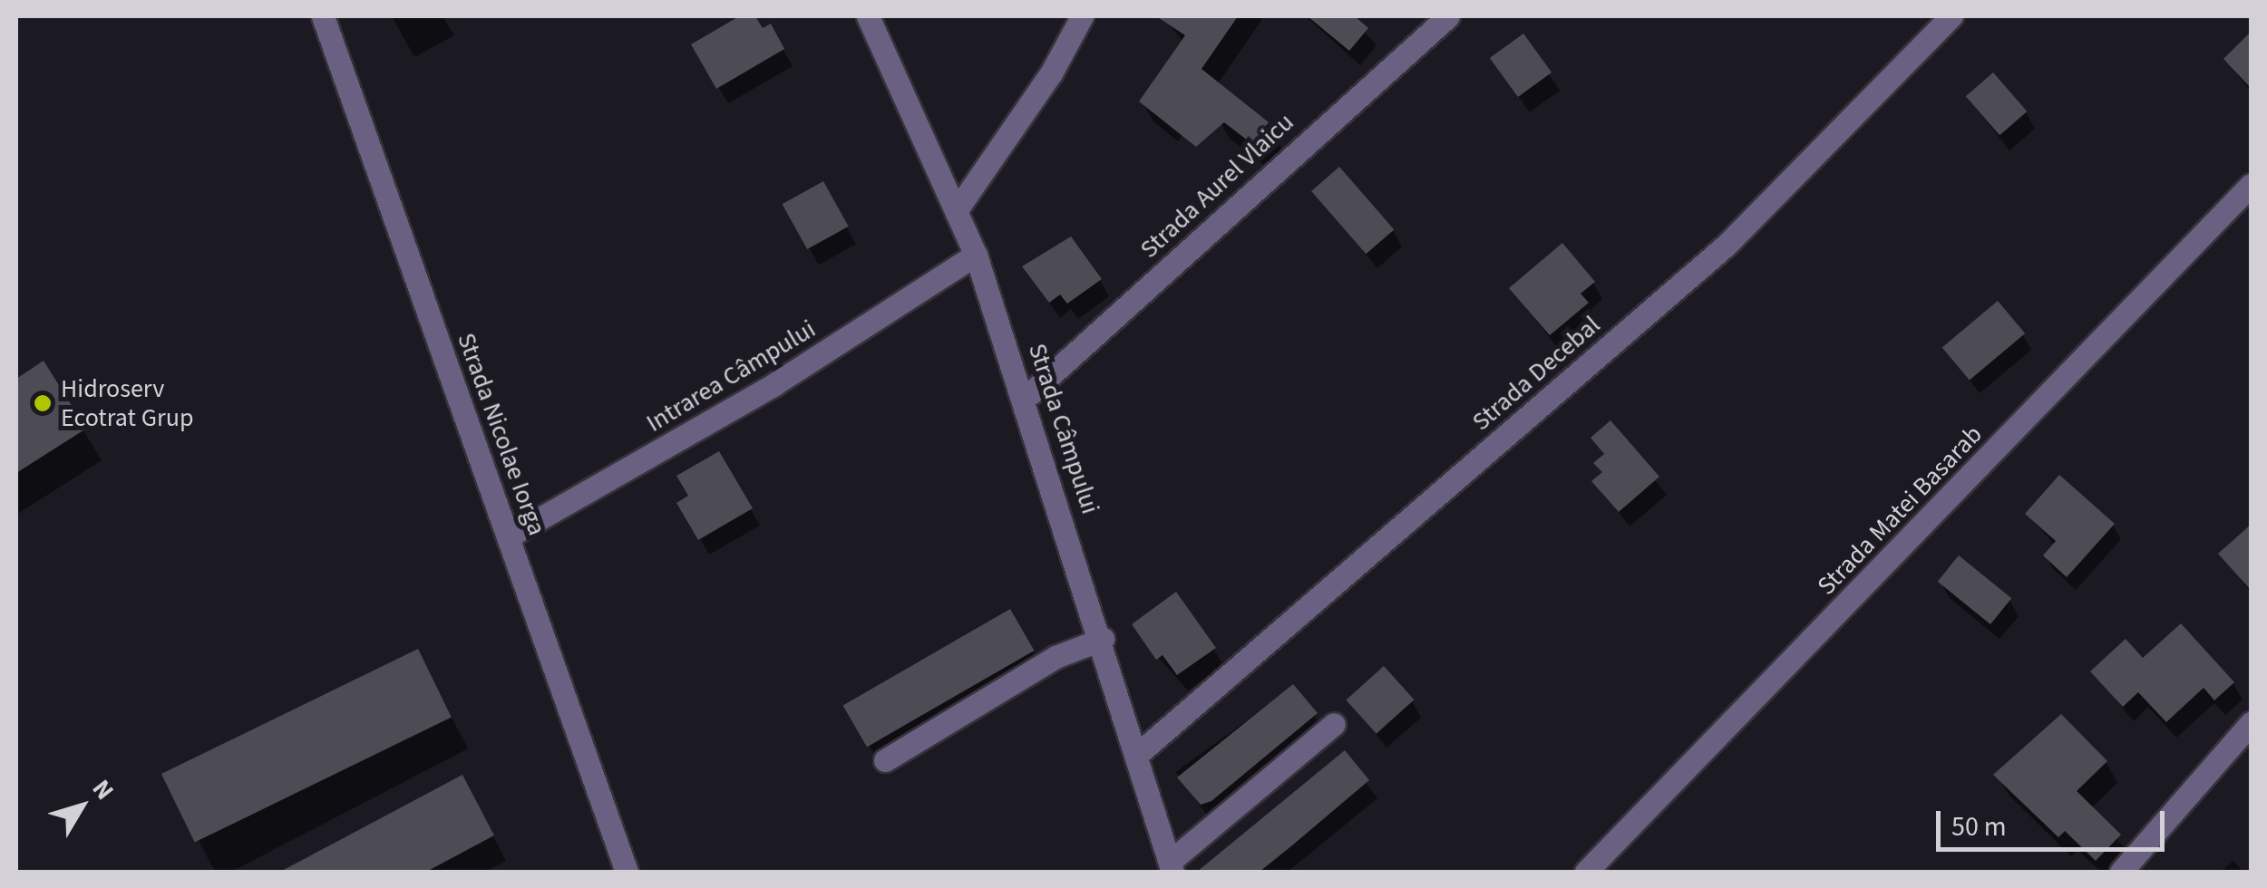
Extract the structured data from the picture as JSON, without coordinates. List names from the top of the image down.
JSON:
{
  "streets": {
    "street": [
      "Strada Aurel Vlaicu",
      "Strada Decebal",
      "Intrarea Câmpului",
      "Strada Câmpului",
      "Strada Nicolae Iorga",
      "Strada Matei Basarab"
    ]
  },
  "crossings": [
    ["Strada Aurel Vlaicu", "Strada Câmpului"],
    ["Strada Decebal", "Strada Câmpului"],
    ["Intrarea Câmpului", "Strada Câmpului"],
    ["Intrarea Câmpului", "Strada Nicolae Iorga"]
  ],
  "places": ["Hidroserv Ecotrat Grup"],
  "scale_bar": "50 m",
  "north": "top right"
}
